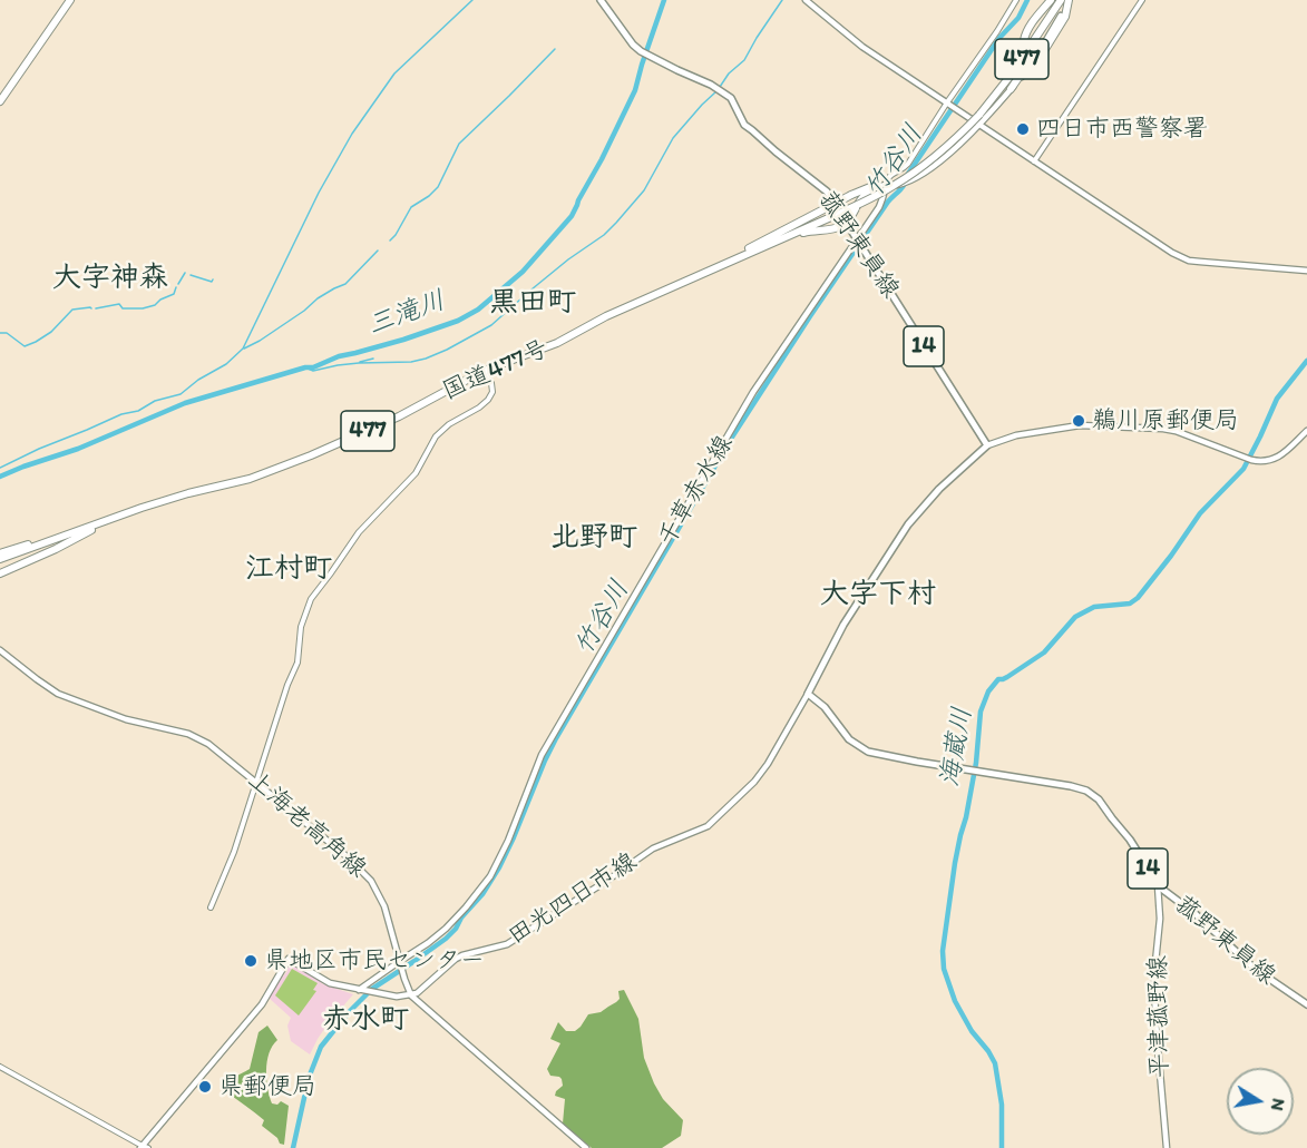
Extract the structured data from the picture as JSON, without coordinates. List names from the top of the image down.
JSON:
{
  "streets": {
    "highway": ["477", "国道477号"],
    "main road": [
      "菰野東員線",
      "14",
      "千草赤水線",
      "上海老高角線",
      "田光四日市線",
      "平津菰野線"
    ]
  },
  "crossings": [
    ["477", "国道477号"],
    ["菰野東員線", "千草赤水線"],
    ["菰野東員線", "田光四日市線"],
    ["菰野東員線", "平津菰野線"],
    ["千草赤水線", "上海老高角線"],
    ["上海老高角線", "田光四日市線"]
  ],
  "districts": [
    "大字神森",
    "黒田町",
    "北野町",
    "江村町",
    "大字下村",
    "赤水町"
  ],
  "water": ["竹谷川", "三滝川", "海蔵川"],
  "places": [
    "四日市西警察署",
    "鵜川原郵便局",
    "県地区市民センター",
    "県郵便局"
  ],
  "north": "right"
}
